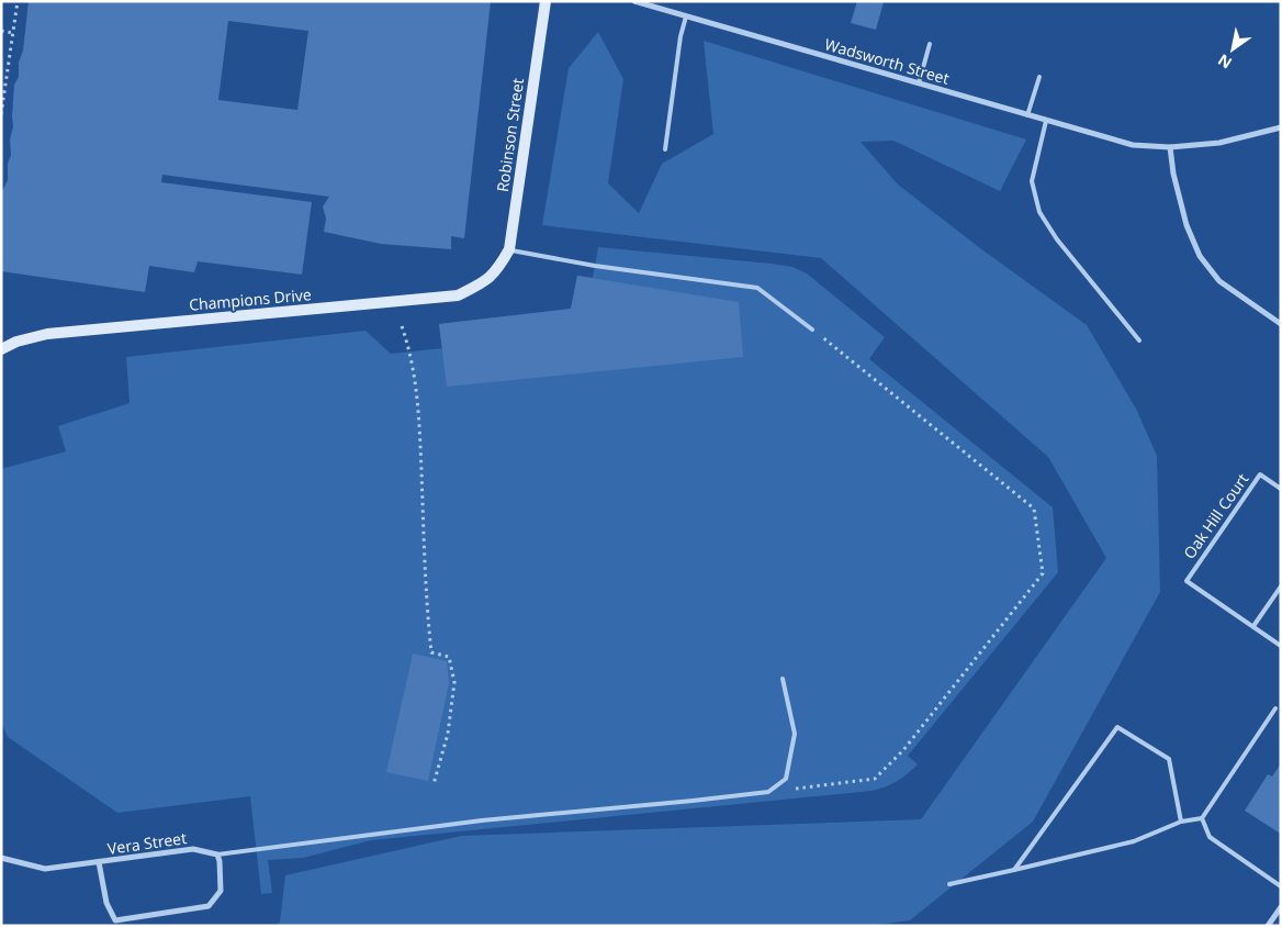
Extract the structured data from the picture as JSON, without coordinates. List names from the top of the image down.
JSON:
{
  "streets": {
    "street": [
      "Wadsworth Street",
      "Robinson Street",
      "Champions Drive",
      "Vera Street"
    ],
    "lane": ["Oak Hill Court"]
  },
  "crossings": [
    ["Robinson Street", "Champions Drive"]
  ],
  "north": "bottom left"
}
